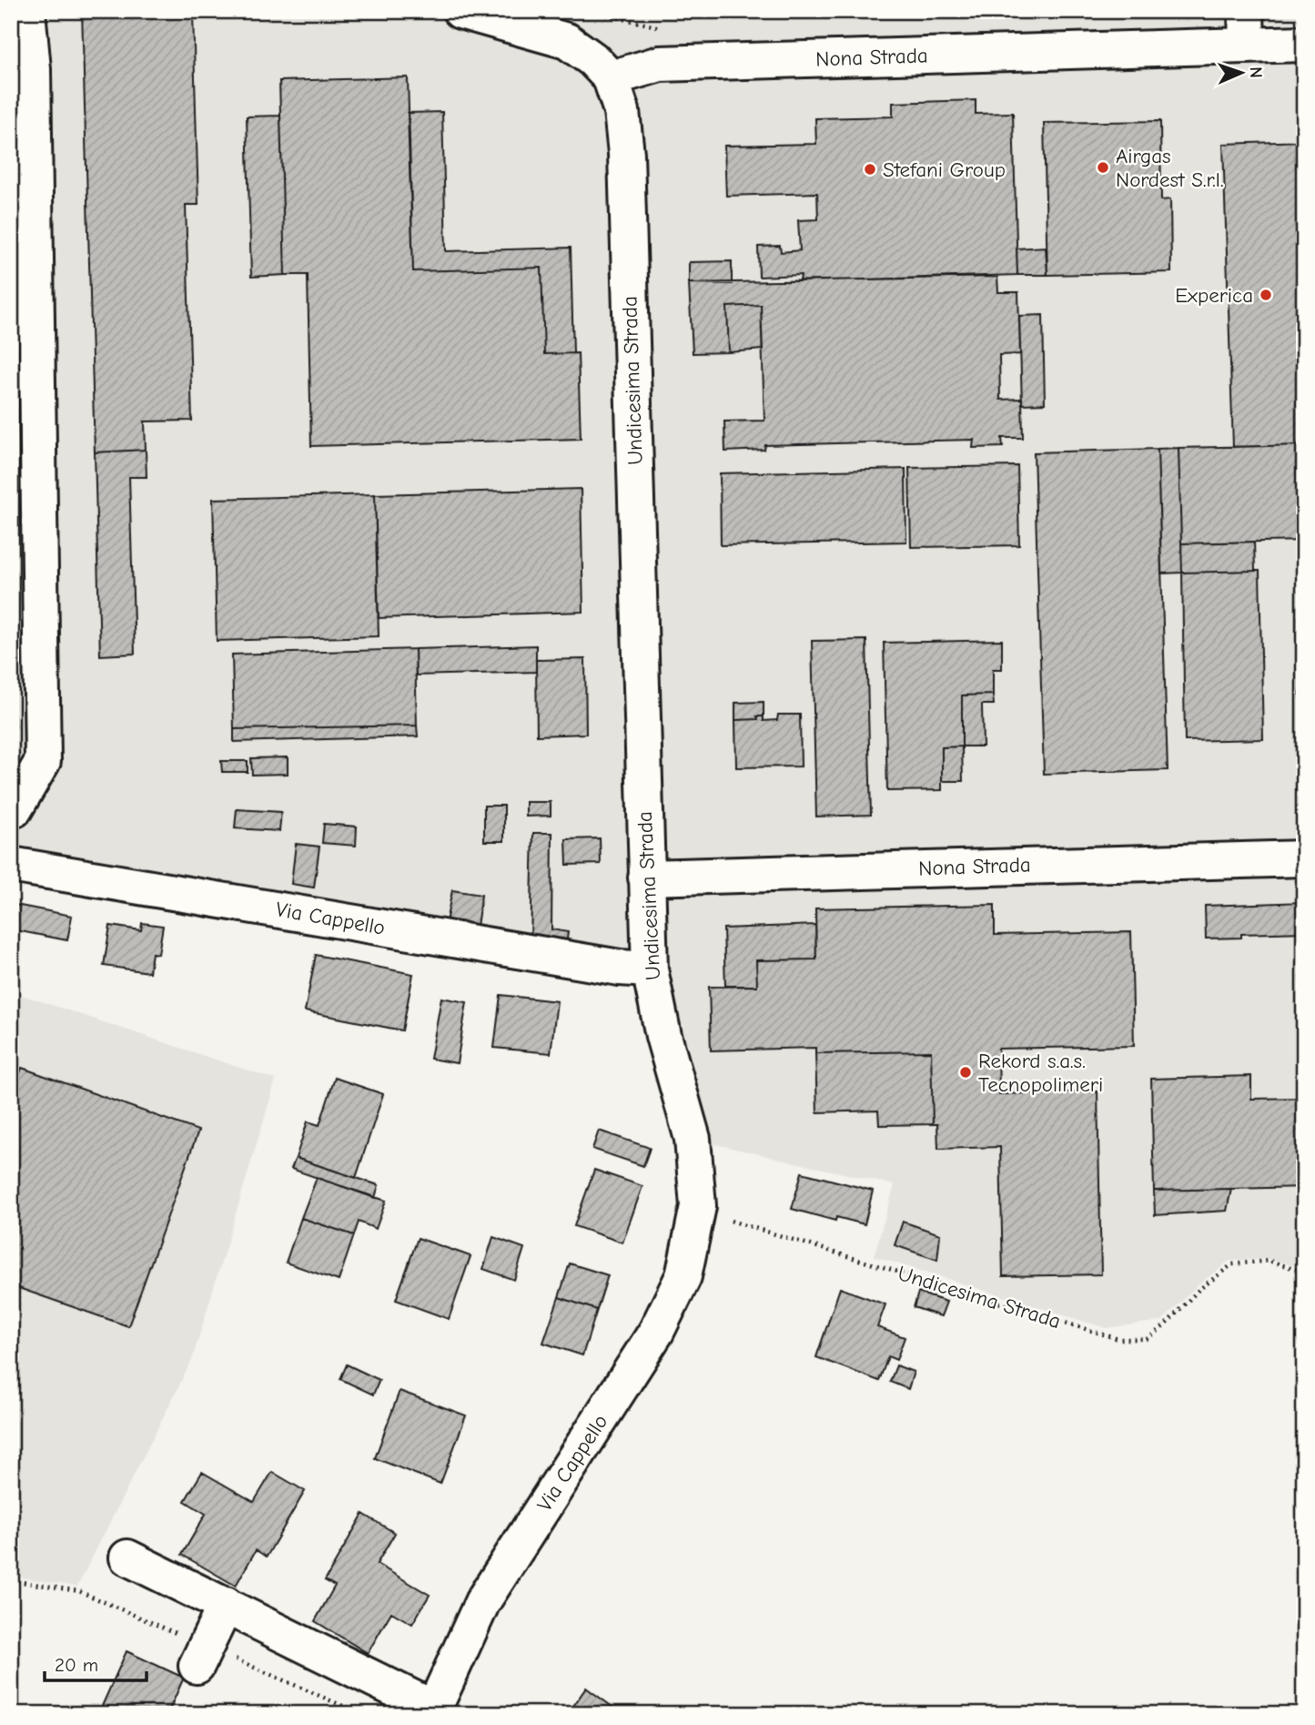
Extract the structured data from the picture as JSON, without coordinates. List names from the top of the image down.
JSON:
{
  "streets": {
    "street": ["Nona Strada", "Undicesima Strada", "Via Cappello"]
  },
  "crossings": [
    ["Nona Strada", "Undicesima Strada"],
    ["Undicesima Strada", "Via Cappello"]
  ],
  "places": [
    "Airgas Nordest S.r.l.",
    "Stefani Group",
    "Experica",
    "Rekord s.a.s. Tecnopolimeri"
  ],
  "scale_bar": "20 m",
  "north": "right"
}
